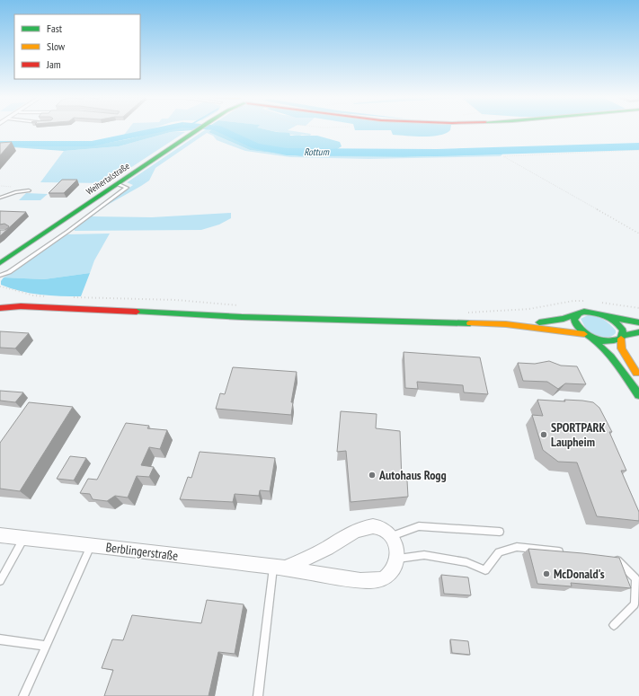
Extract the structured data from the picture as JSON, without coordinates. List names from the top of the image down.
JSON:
{
  "streets": {
    "main road": ["Weihertalstraße"],
    "street": ["Berblingerstraße"]
  },
  "water": ["Rottum"],
  "places": ["SPORTPARK Laupheim", "Autohaus Rogg", "McDonald's"],
  "legend": ["Fast", "Slow", "Jam"]
}
